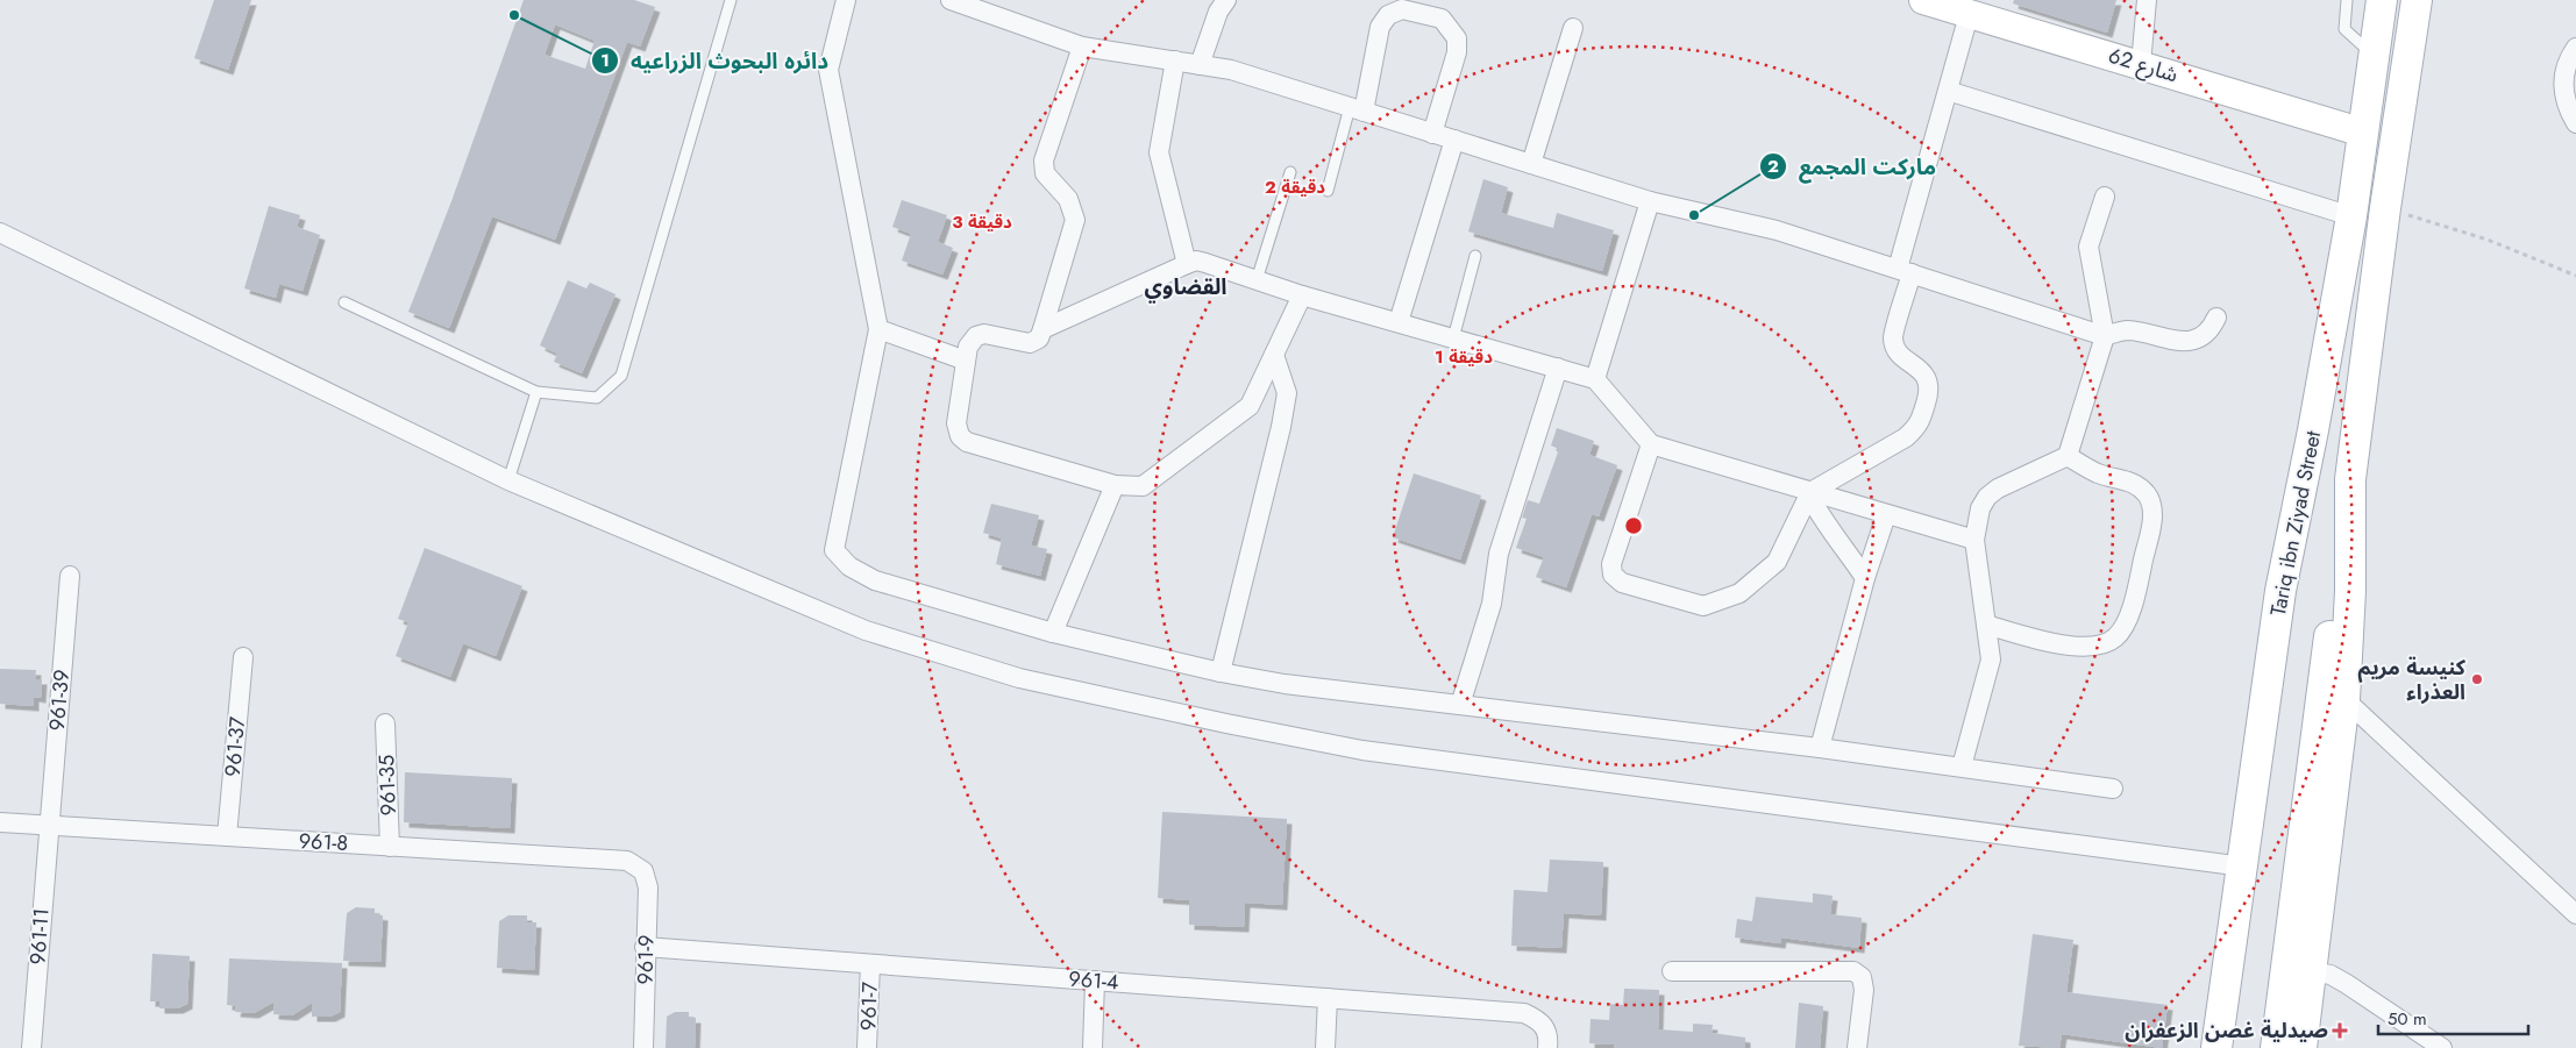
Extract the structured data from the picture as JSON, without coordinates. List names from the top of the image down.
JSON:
{
  "streets": {
    "main road": ["Tariq ibn Ziyad Street"],
    "street": [
      "شارع 62",
      "961-39",
      "961-37",
      "961-35",
      "961-8",
      "961-11",
      "961-9",
      "961-4",
      "961-7"
    ]
  },
  "crossings": [
    ["شارع 62", "Tariq ibn Ziyad Street"],
    ["961-39", "961-8"],
    ["961-39", "961-11"],
    ["961-37", "961-8"],
    ["961-35", "961-8"],
    ["961-8", "961-11"],
    ["961-8", "961-9"],
    ["961-9", "961-4"],
    ["961-4", "961-7"]
  ],
  "districts": ["القضاوي"],
  "places": {
    "other": ["دائره البحوث الزراعيه", "ماركت المجمع", "كنيسة مريم العذراء"],
    "health": ["صيدلية غصن الزعفران"]
  },
  "scale_bar": "50 m",
  "rings": ["2 دقيقة", "3 دقيقة", "1 دقيقة"]
}
